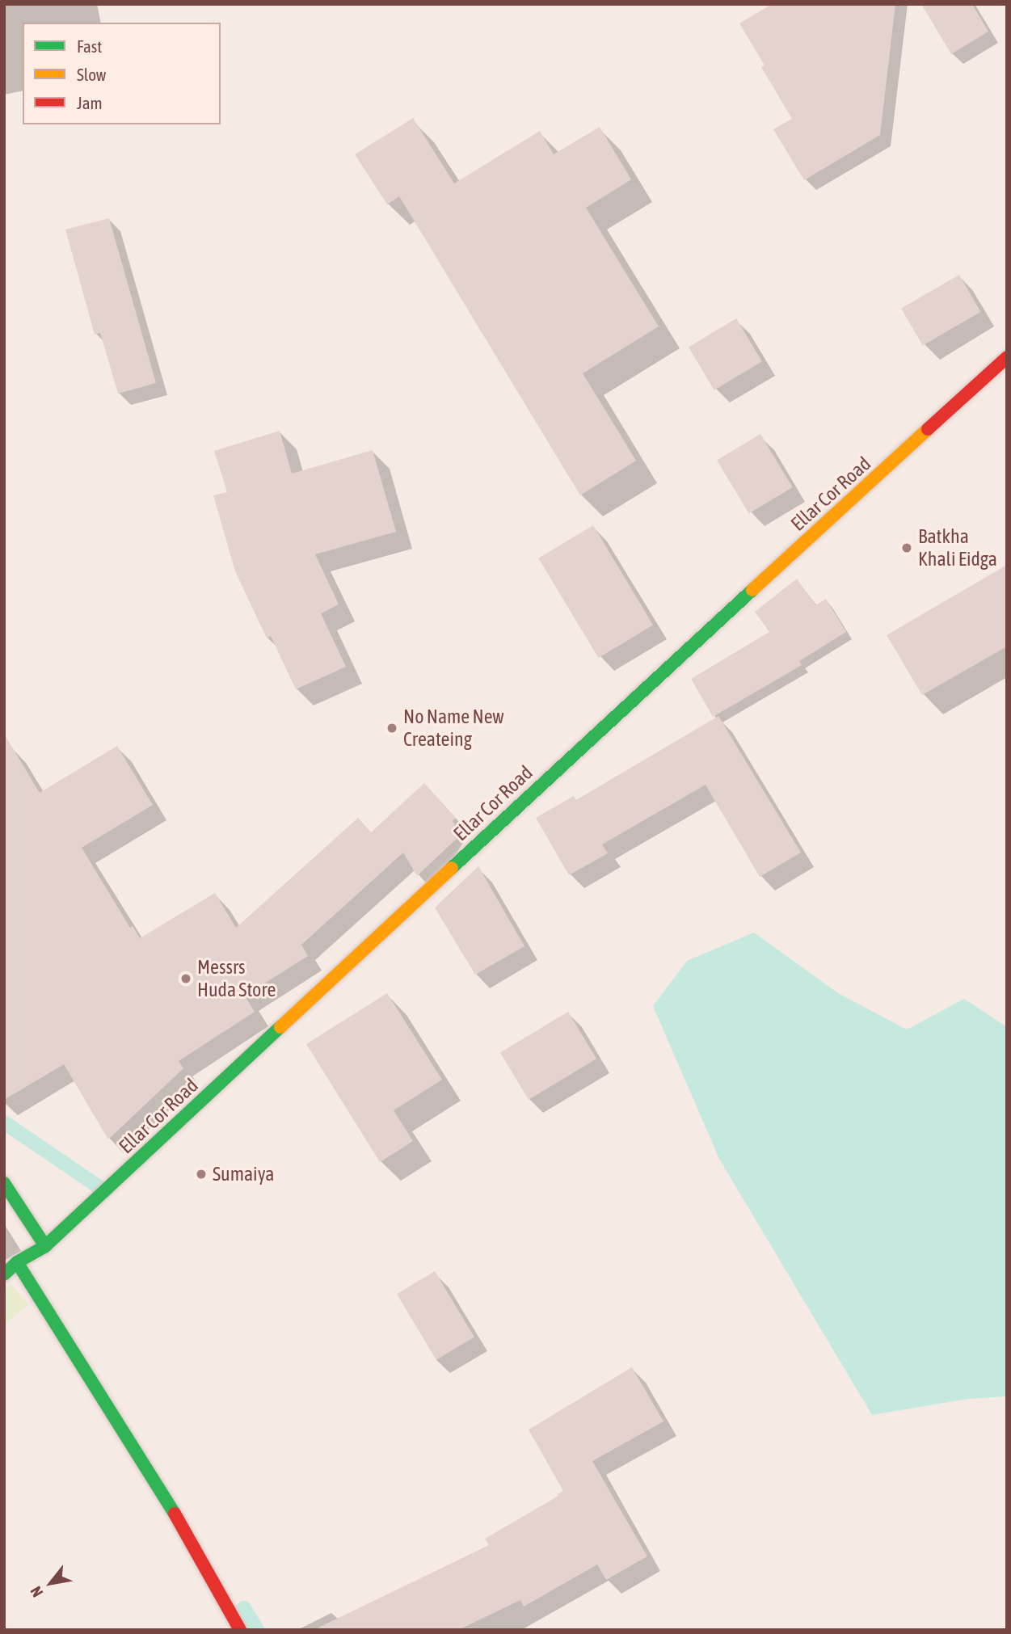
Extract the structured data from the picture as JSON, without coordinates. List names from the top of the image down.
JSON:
{
  "streets": {
    "main road": ["Ellar Cor Road"]
  },
  "places": [
    "Batkha Khali Eidga",
    "No Name New Createing",
    "Messrs Huda Store",
    "Sumaiya"
  ],
  "legend": ["Fast", "Slow", "Jam"],
  "north": "bottom left"
}
